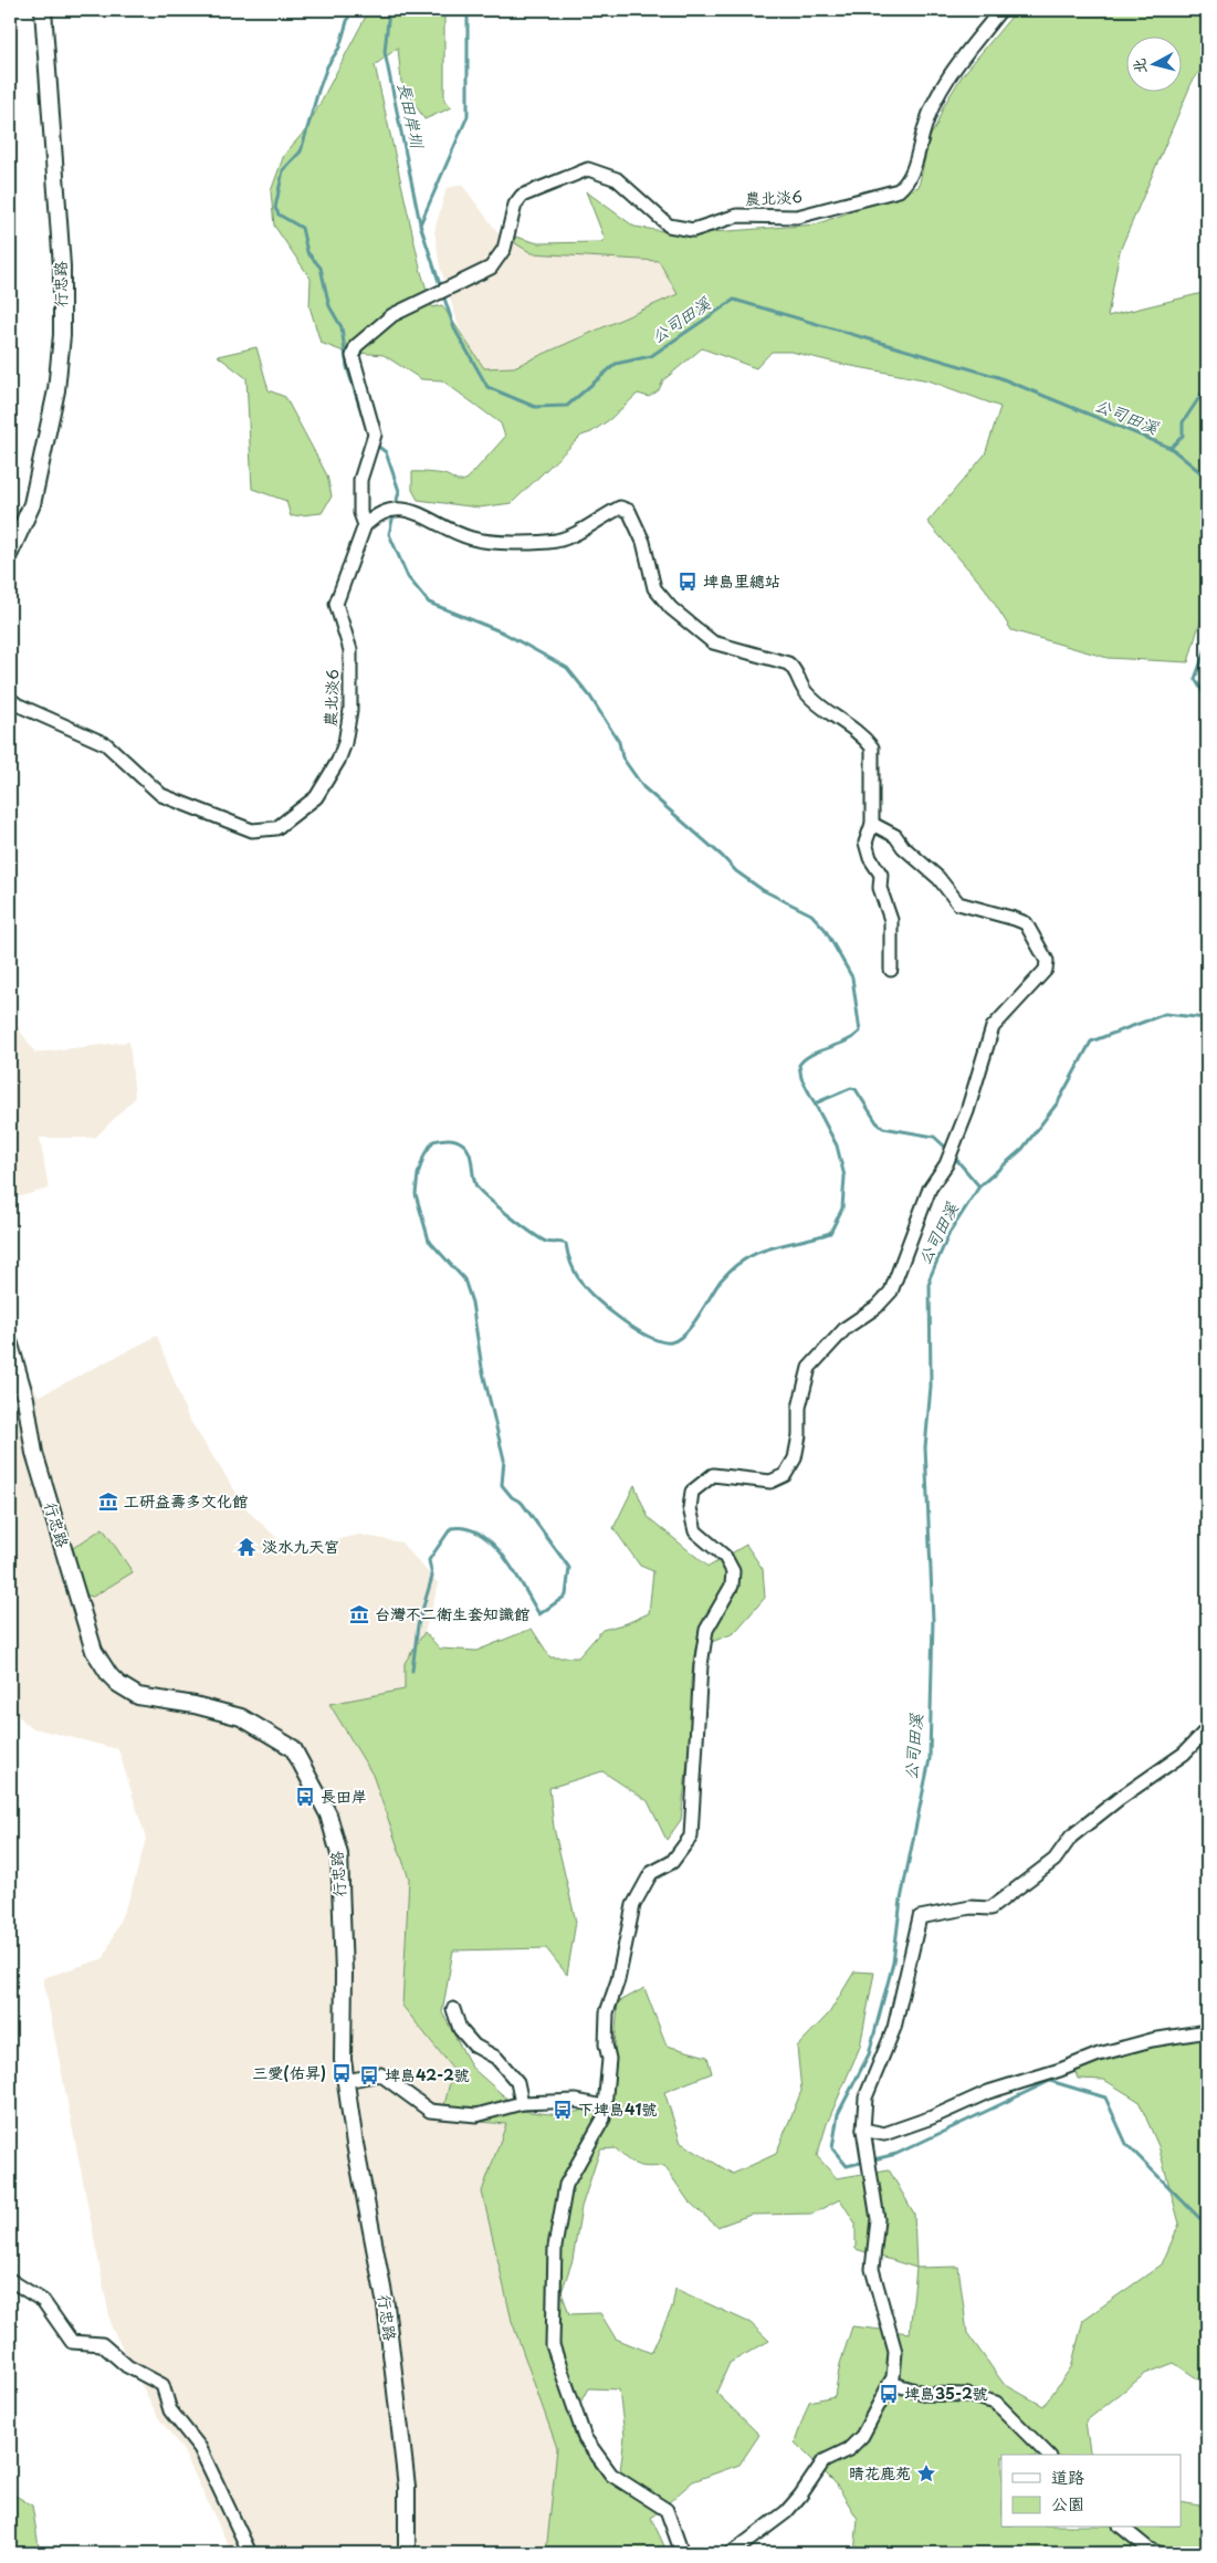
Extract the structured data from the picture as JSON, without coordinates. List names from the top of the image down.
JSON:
{
  "streets": {
    "street": ["農北淡6", "行忠路"]
  },
  "water": ["長田岸圳", "公司田溪"],
  "places": {
    "bus stop": [
      "埤島里總站",
      "長田岸",
      "三愛(佑昇)",
      "埤島42-2號",
      "下埤島41號",
      "埤島35-2號"
    ],
    "museum": ["工研益壽多文化館", "台灣不二衛生套知識館"],
    "temple": ["淡水九天宮"],
    "place": ["晴花鹿苑"]
  },
  "legend": ["道路", "公園"],
  "north": "left"
}
